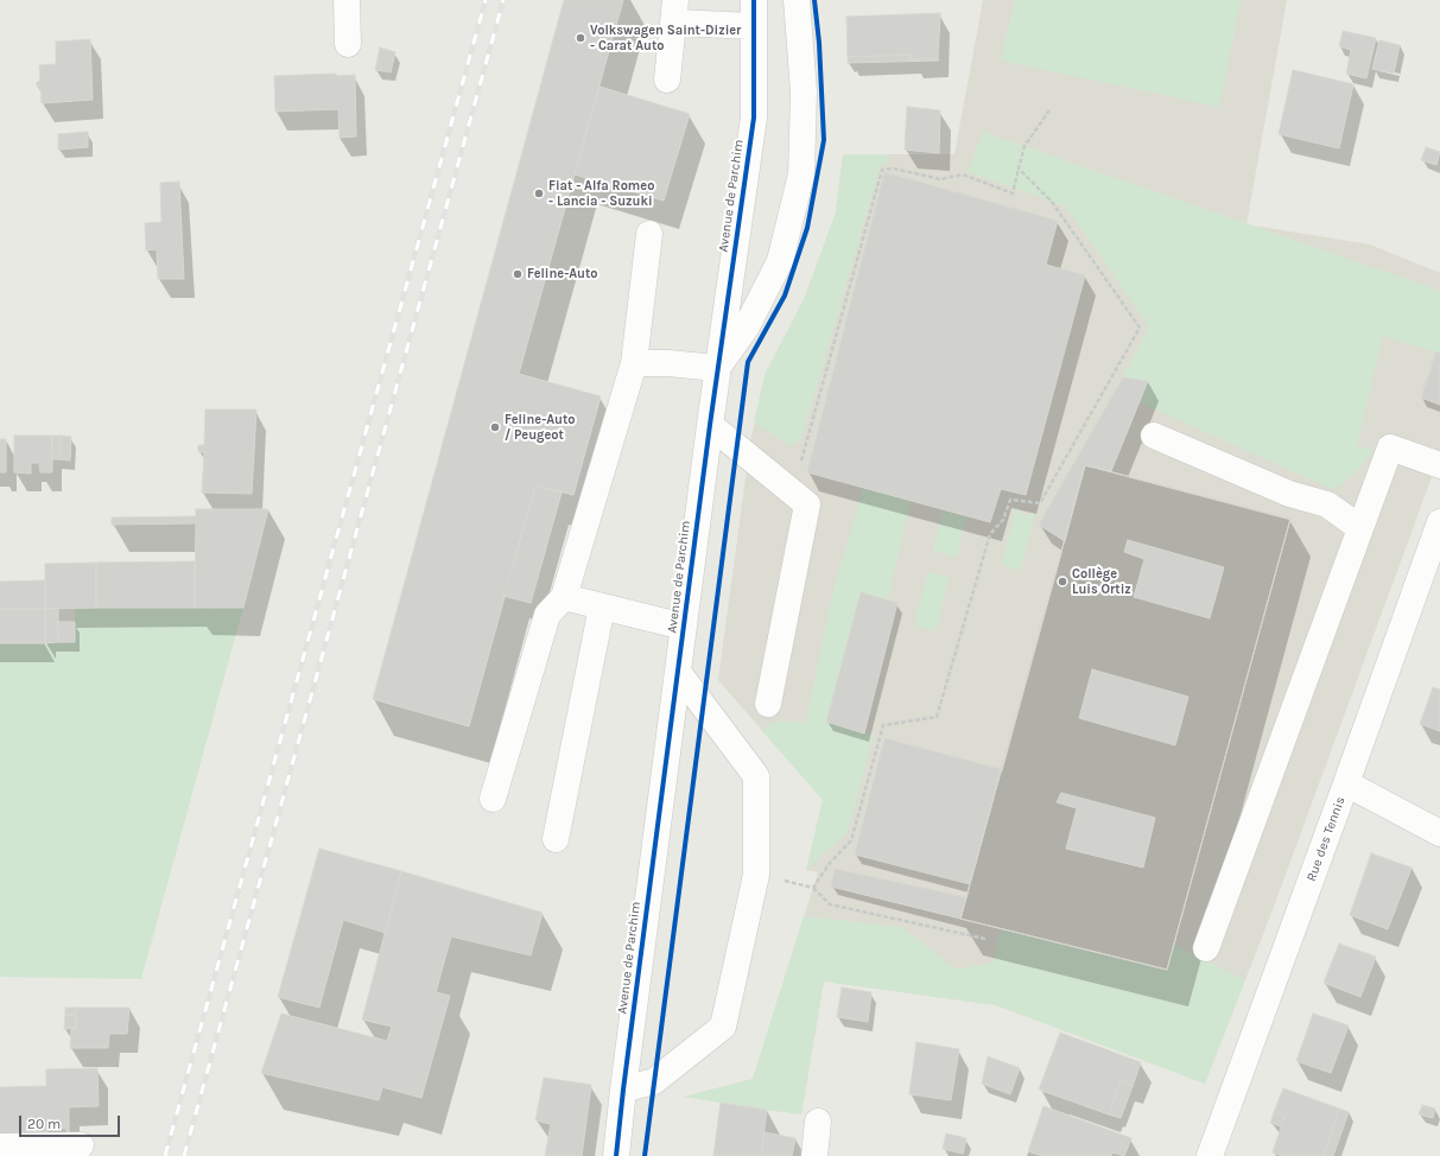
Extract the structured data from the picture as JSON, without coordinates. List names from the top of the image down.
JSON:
{
  "streets": {
    "street": ["Avenue de Parchim", "Rue des Tennis"]
  },
  "places": [
    "Volkswagen Saint-Dizier - Carat Auto",
    "Fiat - Alfa Romeo - Lancia - Suzuki",
    "Feline-Auto",
    "Feline-Auto / Peugeot",
    "Collège Luis Ortiz"
  ],
  "scale_bar": "20 m"
}
